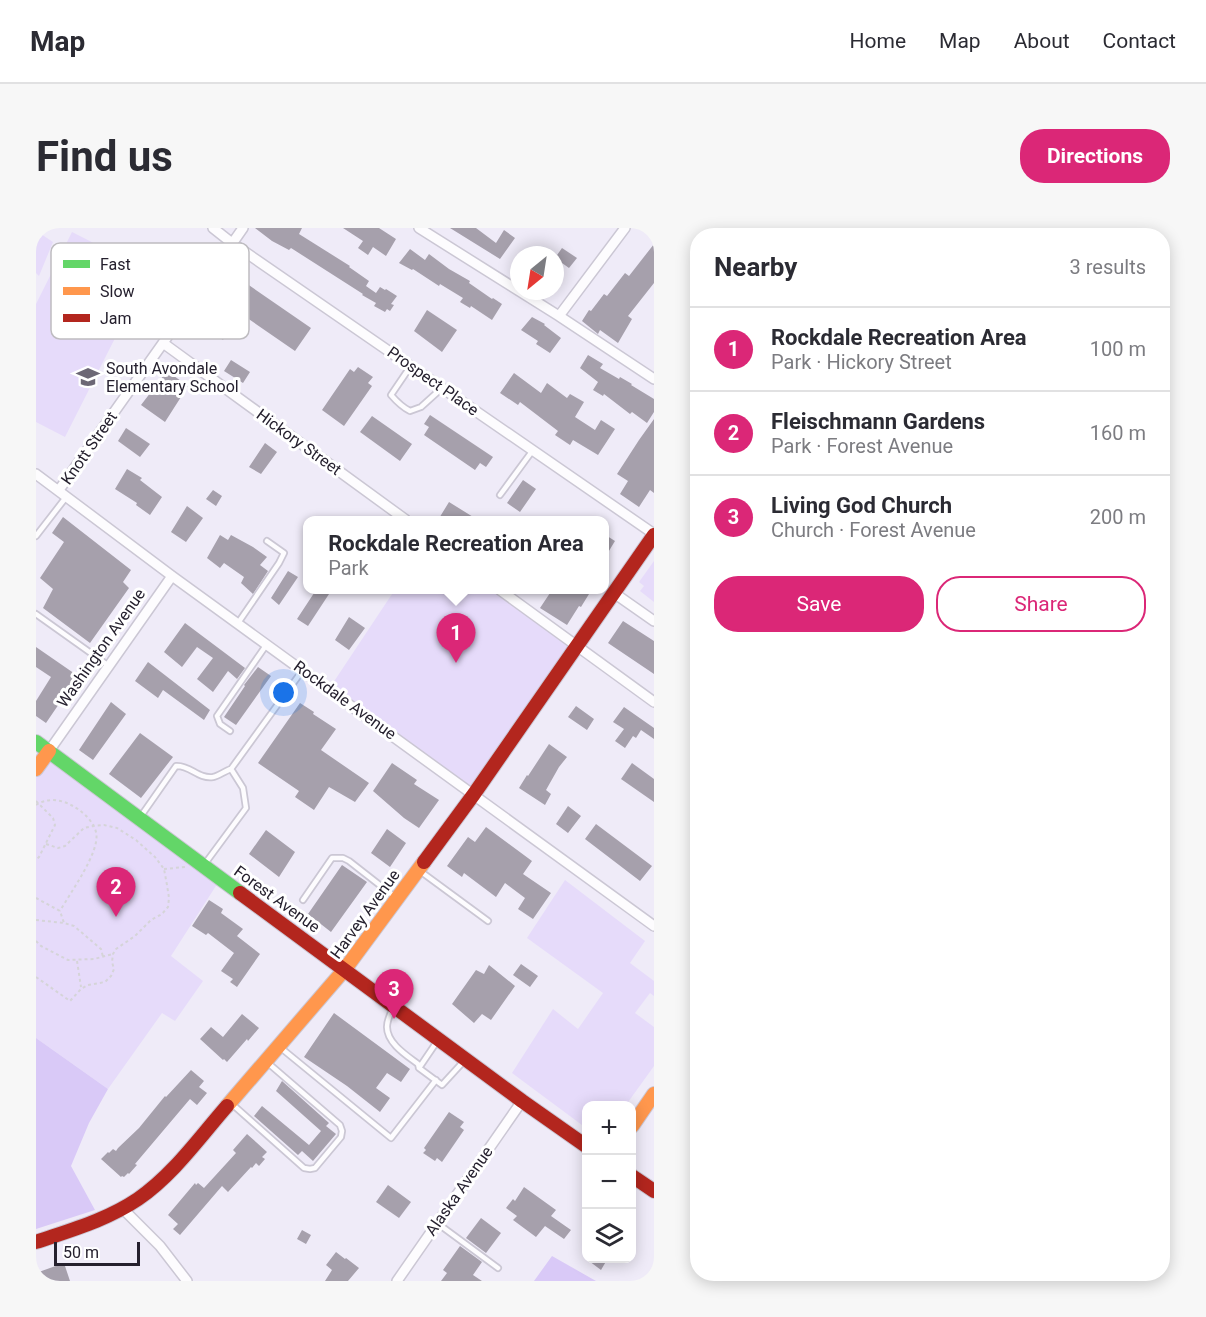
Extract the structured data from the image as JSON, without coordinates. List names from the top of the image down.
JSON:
{
  "streets": {
    "street": [
      "Prospect Place",
      "Hickory Street",
      "Knott Street",
      "Washington Avenue",
      "Rockdale Avenue",
      "Forest Avenue",
      "Harvey Avenue",
      "Alaska Avenue"
    ]
  },
  "crossings": [
    ["Prospect Place", "Knott Street"],
    ["Prospect Place", "Harvey Avenue"],
    ["Hickory Street", "Knott Street"],
    ["Knott Street", "Rockdale Avenue"],
    ["Washington Avenue", "Rockdale Avenue"],
    ["Washington Avenue", "Forest Avenue"],
    ["Rockdale Avenue", "Harvey Avenue"],
    ["Forest Avenue", "Harvey Avenue"],
    ["Forest Avenue", "Alaska Avenue"]
  ],
  "places": {
    "school or university": ["South Avondale Elementary School"]
  },
  "legend": ["Fast", "Slow", "Jam"],
  "scale_bar": "50 m",
  "north": "bottom left",
  "page": {
    "header": "Map",
    "nav": [
      "Home",
      "Map",
      "About",
      "Contact"
    ],
    "buttons": [
      "Directions",
      ["Save", "Share"]
    ],
    "title": "Find us",
    "heading": ["Nearby", "3 results"],
    "list": [
      {
        "mark": "1",
        "name": "Rockdale Recreation Area",
        "note": "Park · Hickory Street",
        "value": "100 m"
      },
      {
        "mark": "2",
        "name": "Fleischmann Gardens",
        "note": "Park · Forest Avenue",
        "value": "160 m"
      },
      {
        "mark": "3",
        "name": "Living God Church",
        "note": "Church · Forest Avenue",
        "value": "200 m"
      }
    ],
    "popup": ["Rockdale Recreation Area", "Park"],
    "pins": ["1", "2", "3"],
    "map_buttons": ["+", "−"],
    "scale": "50 m"
  }
}
